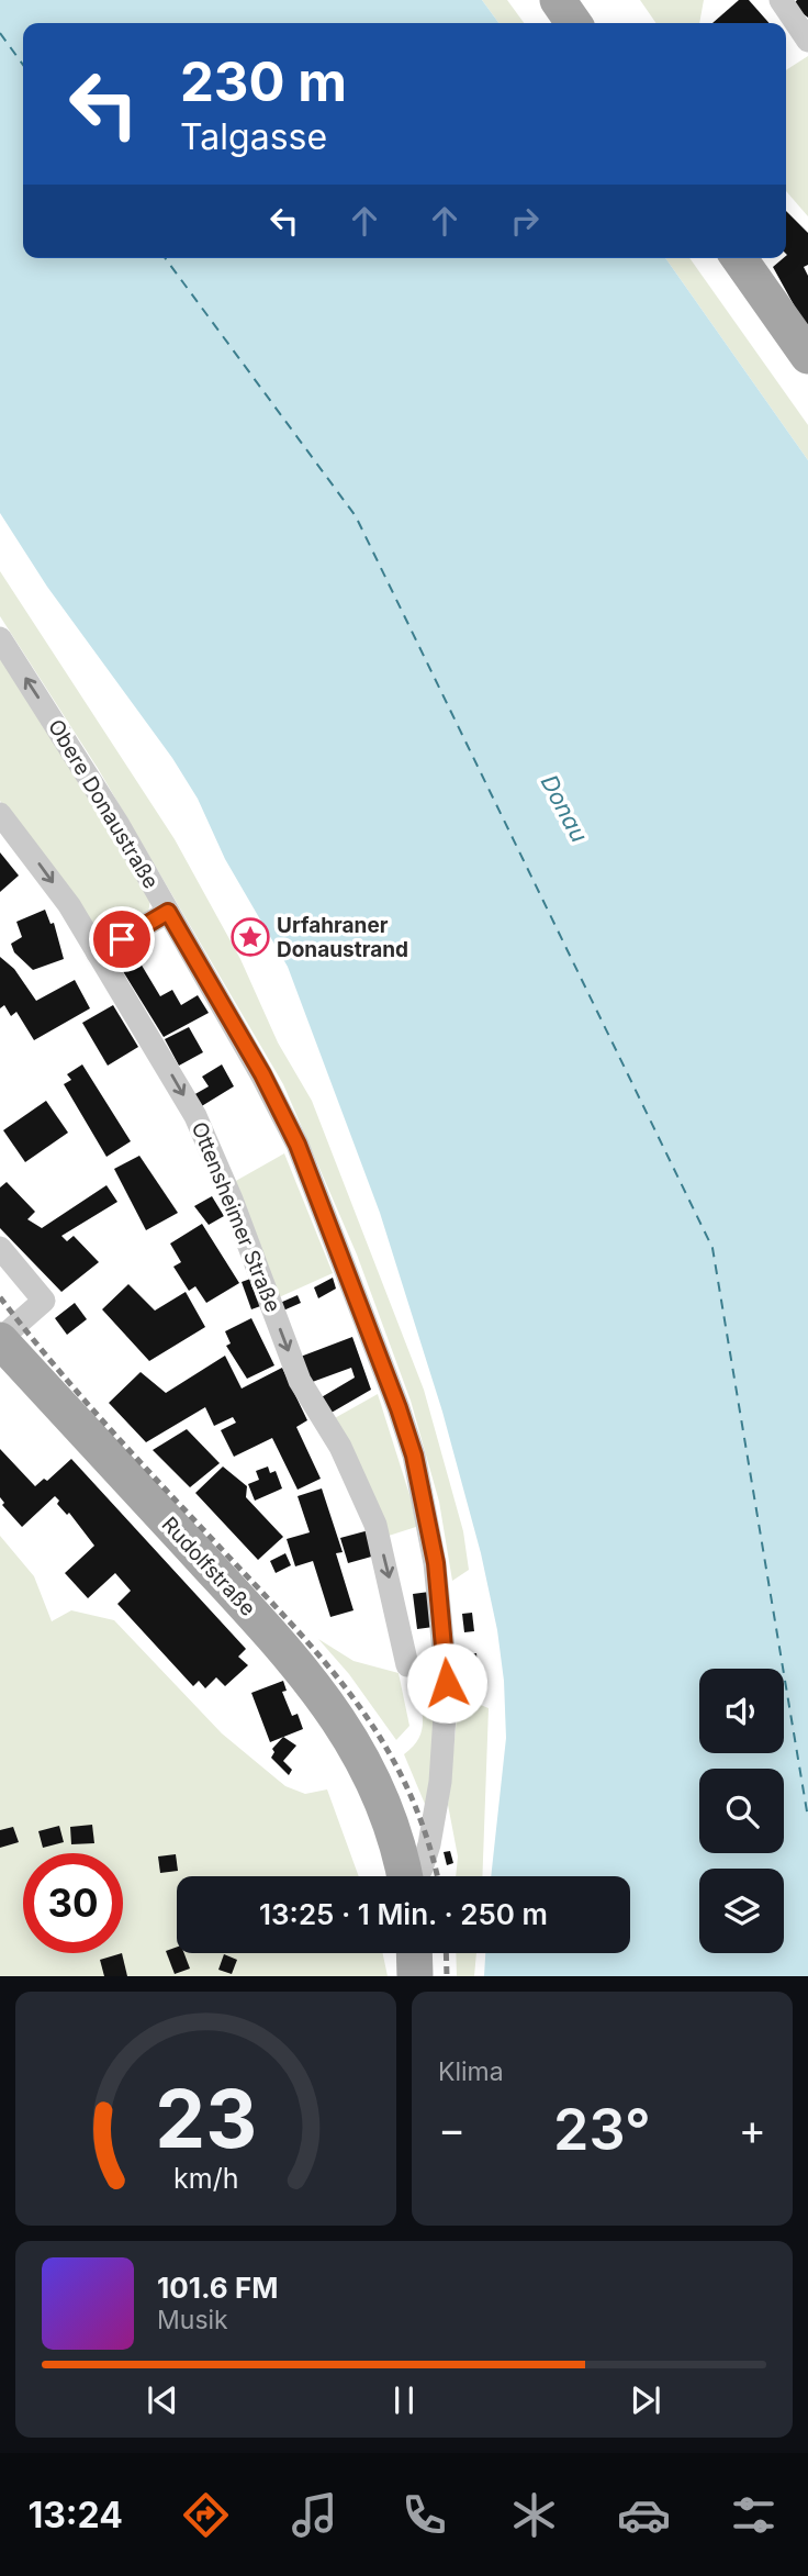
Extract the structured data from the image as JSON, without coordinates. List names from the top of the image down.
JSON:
{
  "streets": {
    "main road": ["Rudolfstraße"],
    "street": ["Obere Donaustraße", "Ottensheimer Straße"]
  },
  "crossings": [
    ["Obere Donaustraße", "Ottensheimer Straße"]
  ],
  "one_way": ["Ottensheimer Straße"],
  "water": ["Donau"],
  "places": {
    "place": ["Urfahraner Donaustrand"]
  },
  "page": {
    "turn": ["230 m", "Talgasse"],
    "limit": "30",
    "trip": "13:25 · 1 Min. · 250 m",
    "tile": "Klima",
    "heat": ["−", "23°", "+"],
    "song": ["101.6 FM", "Musik"],
    "tabs": "13:24",
    "gauge": ["23", "km/h"]
  }
}
